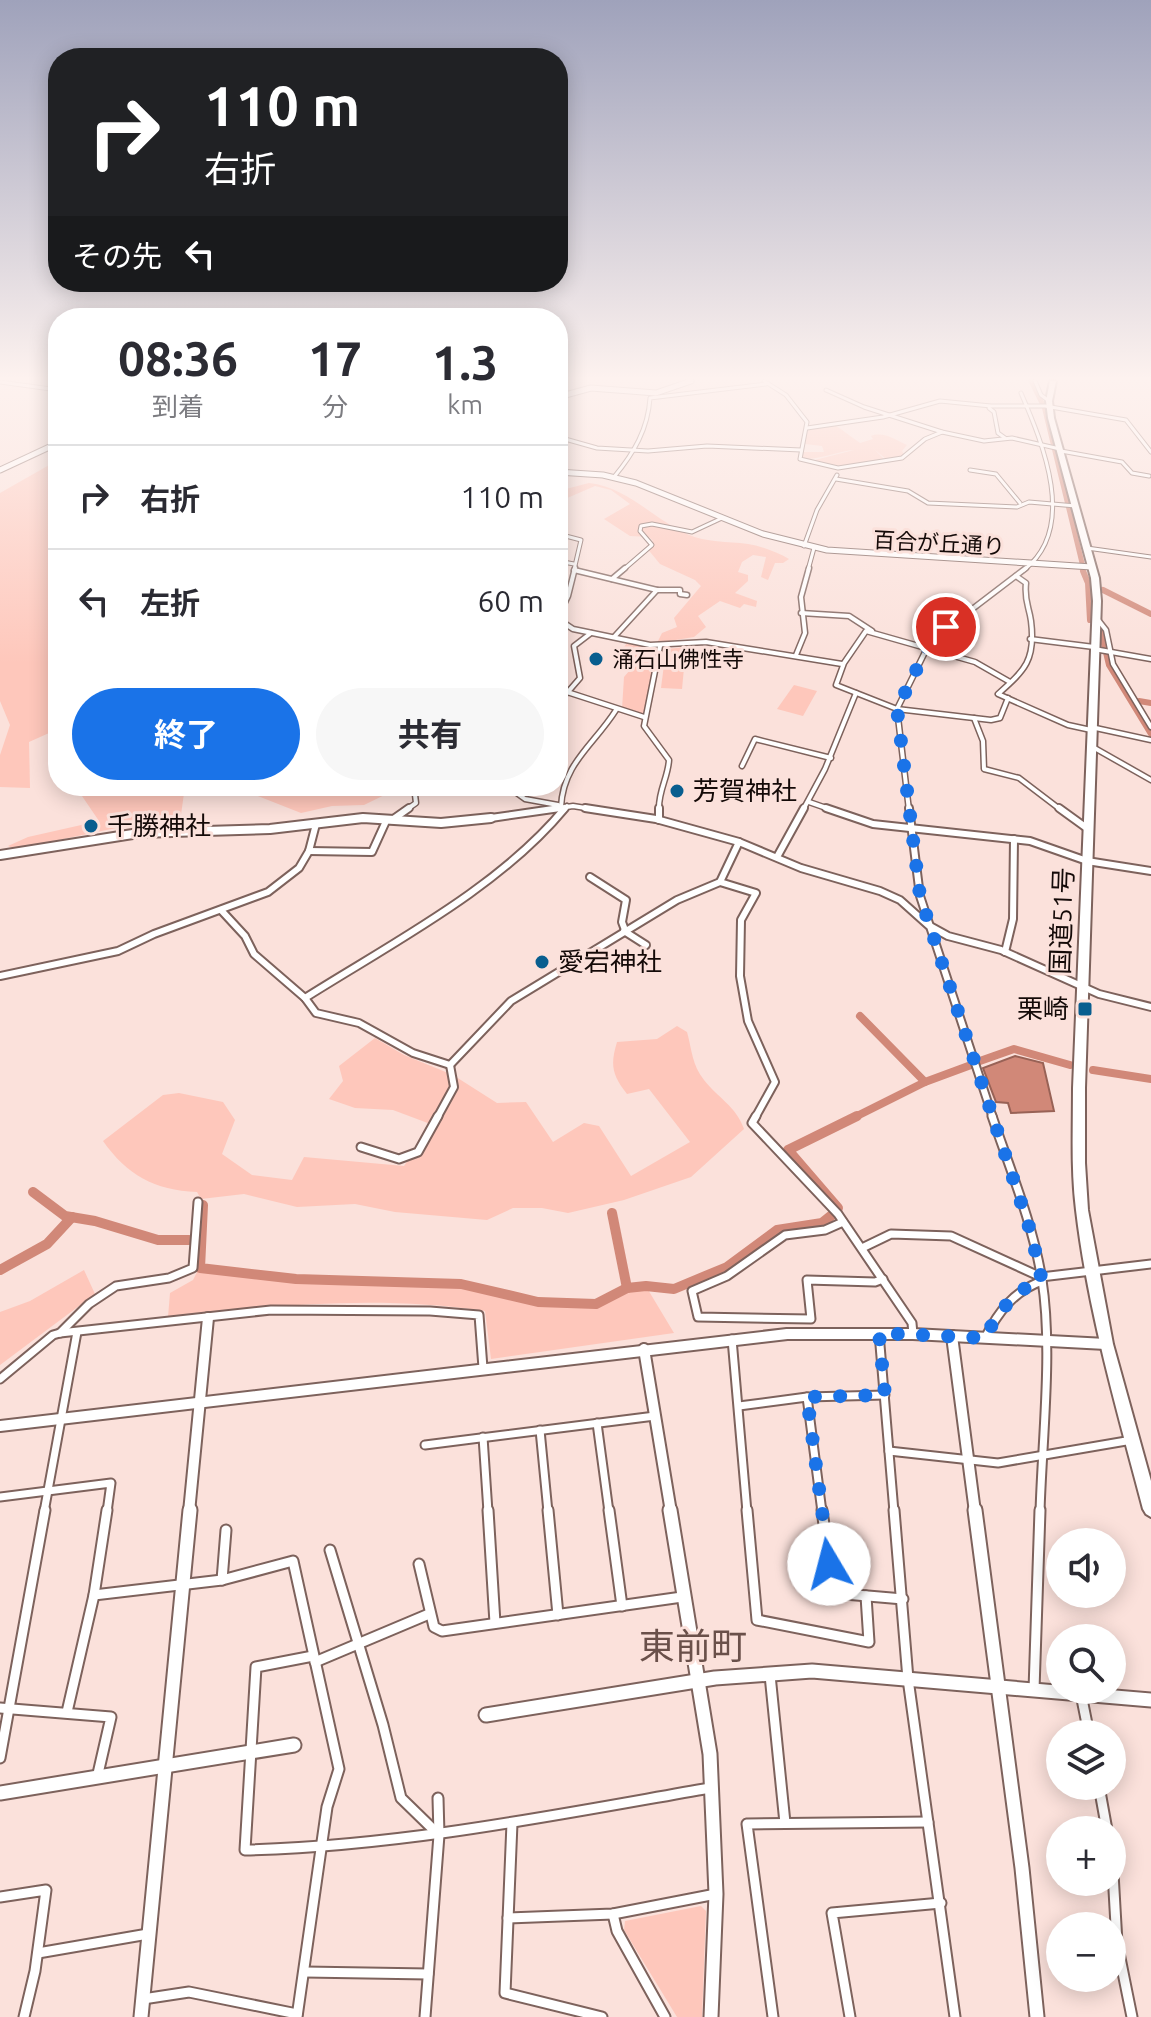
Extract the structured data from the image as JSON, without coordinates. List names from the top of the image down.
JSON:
{
  "streets": {
    "highway": ["国道51号"],
    "street": ["百合が丘通り"]
  },
  "crossings": [
    ["百合が丘通り", "国道51号"]
  ],
  "districts": ["東前町"],
  "places": {
    "other": [
      "涌石山佛性寺",
      "芳賀神社",
      "千勝神社",
      "愛宕神社"
    ],
    "transit": ["栗崎"]
  },
  "page": {
    "turn": ["110 m", "右折"],
    "then": "その先",
    "eta": [
      "08:36",
      "到着",
      "17",
      "分",
      "1.3",
      "km"
    ],
    "list": [
      {
        "name": "右折",
        "value": "110 m"
      },
      {
        "name": "左折",
        "value": "60 m"
      }
    ],
    "buttons": ["終了", "共有"],
    "map_buttons": ["+", "−"]
  }
}
